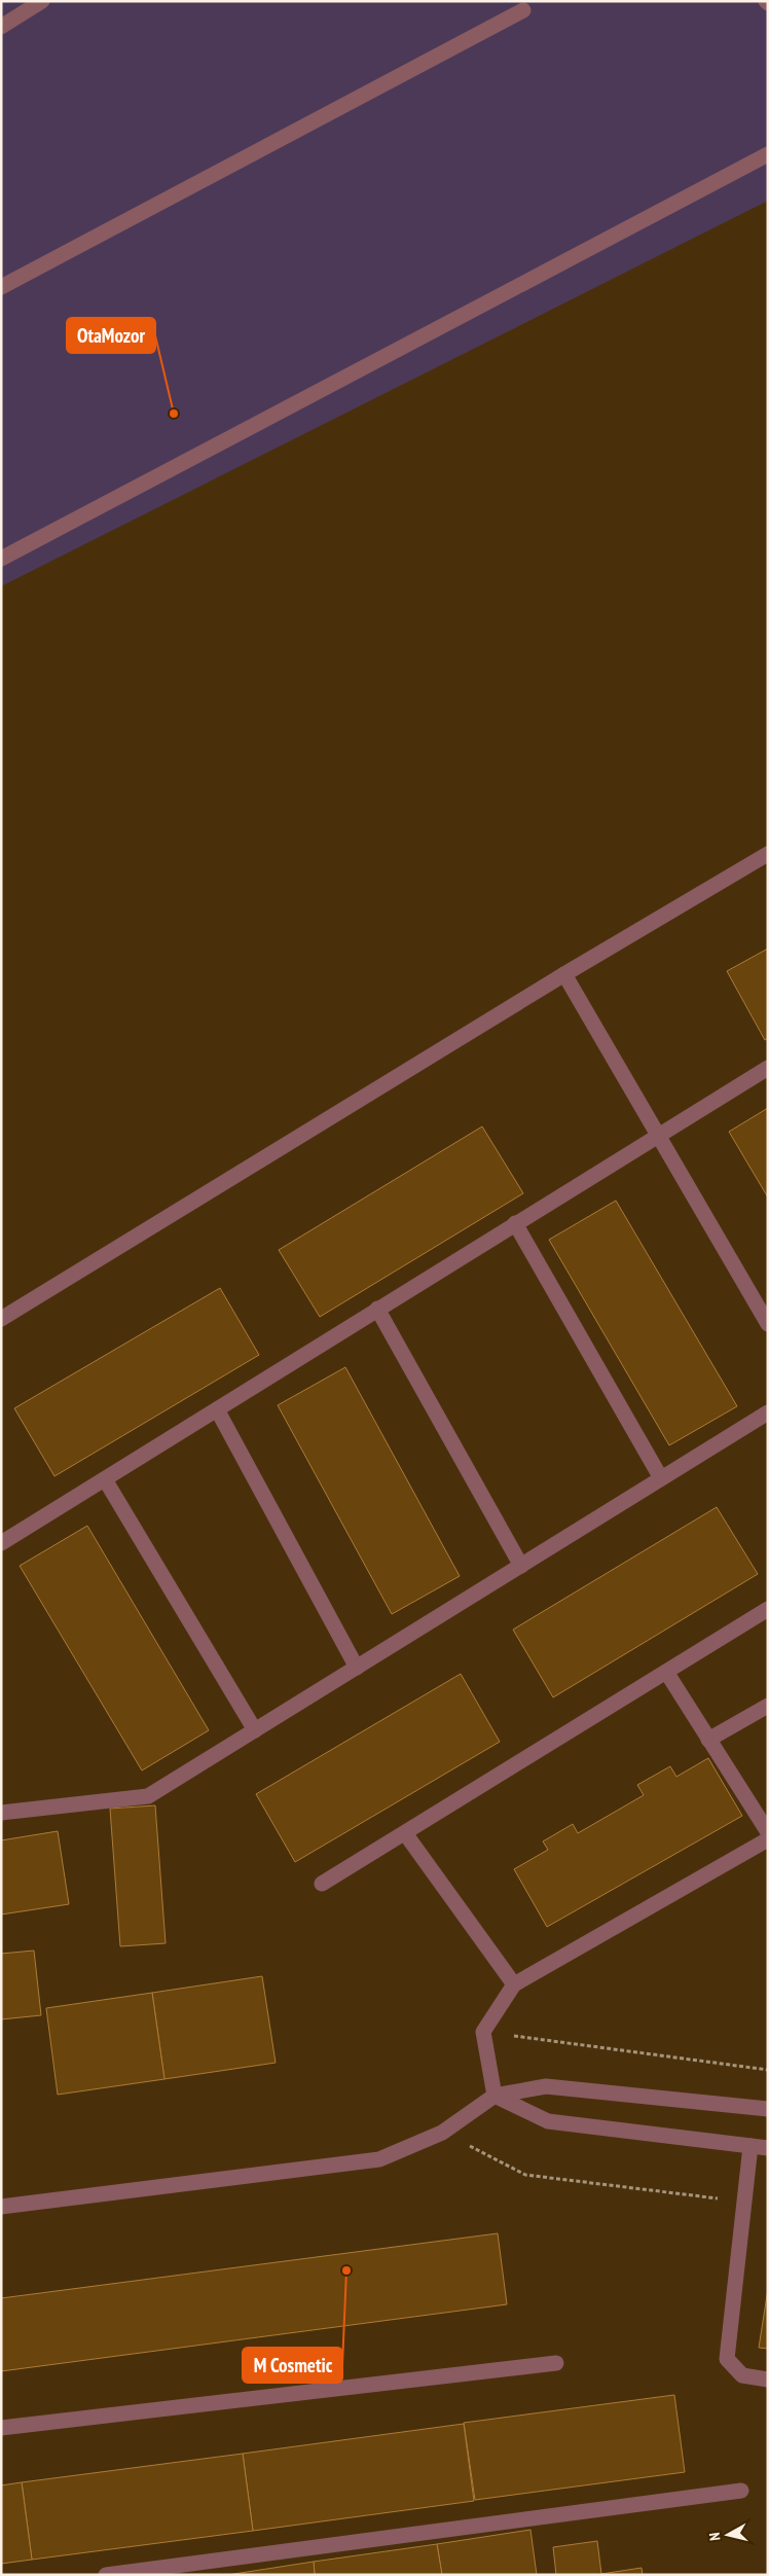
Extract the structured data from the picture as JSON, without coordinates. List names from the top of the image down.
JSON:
{
  "places": ["OtaMozor", "M Cosmetic"],
  "north": "left"
}
